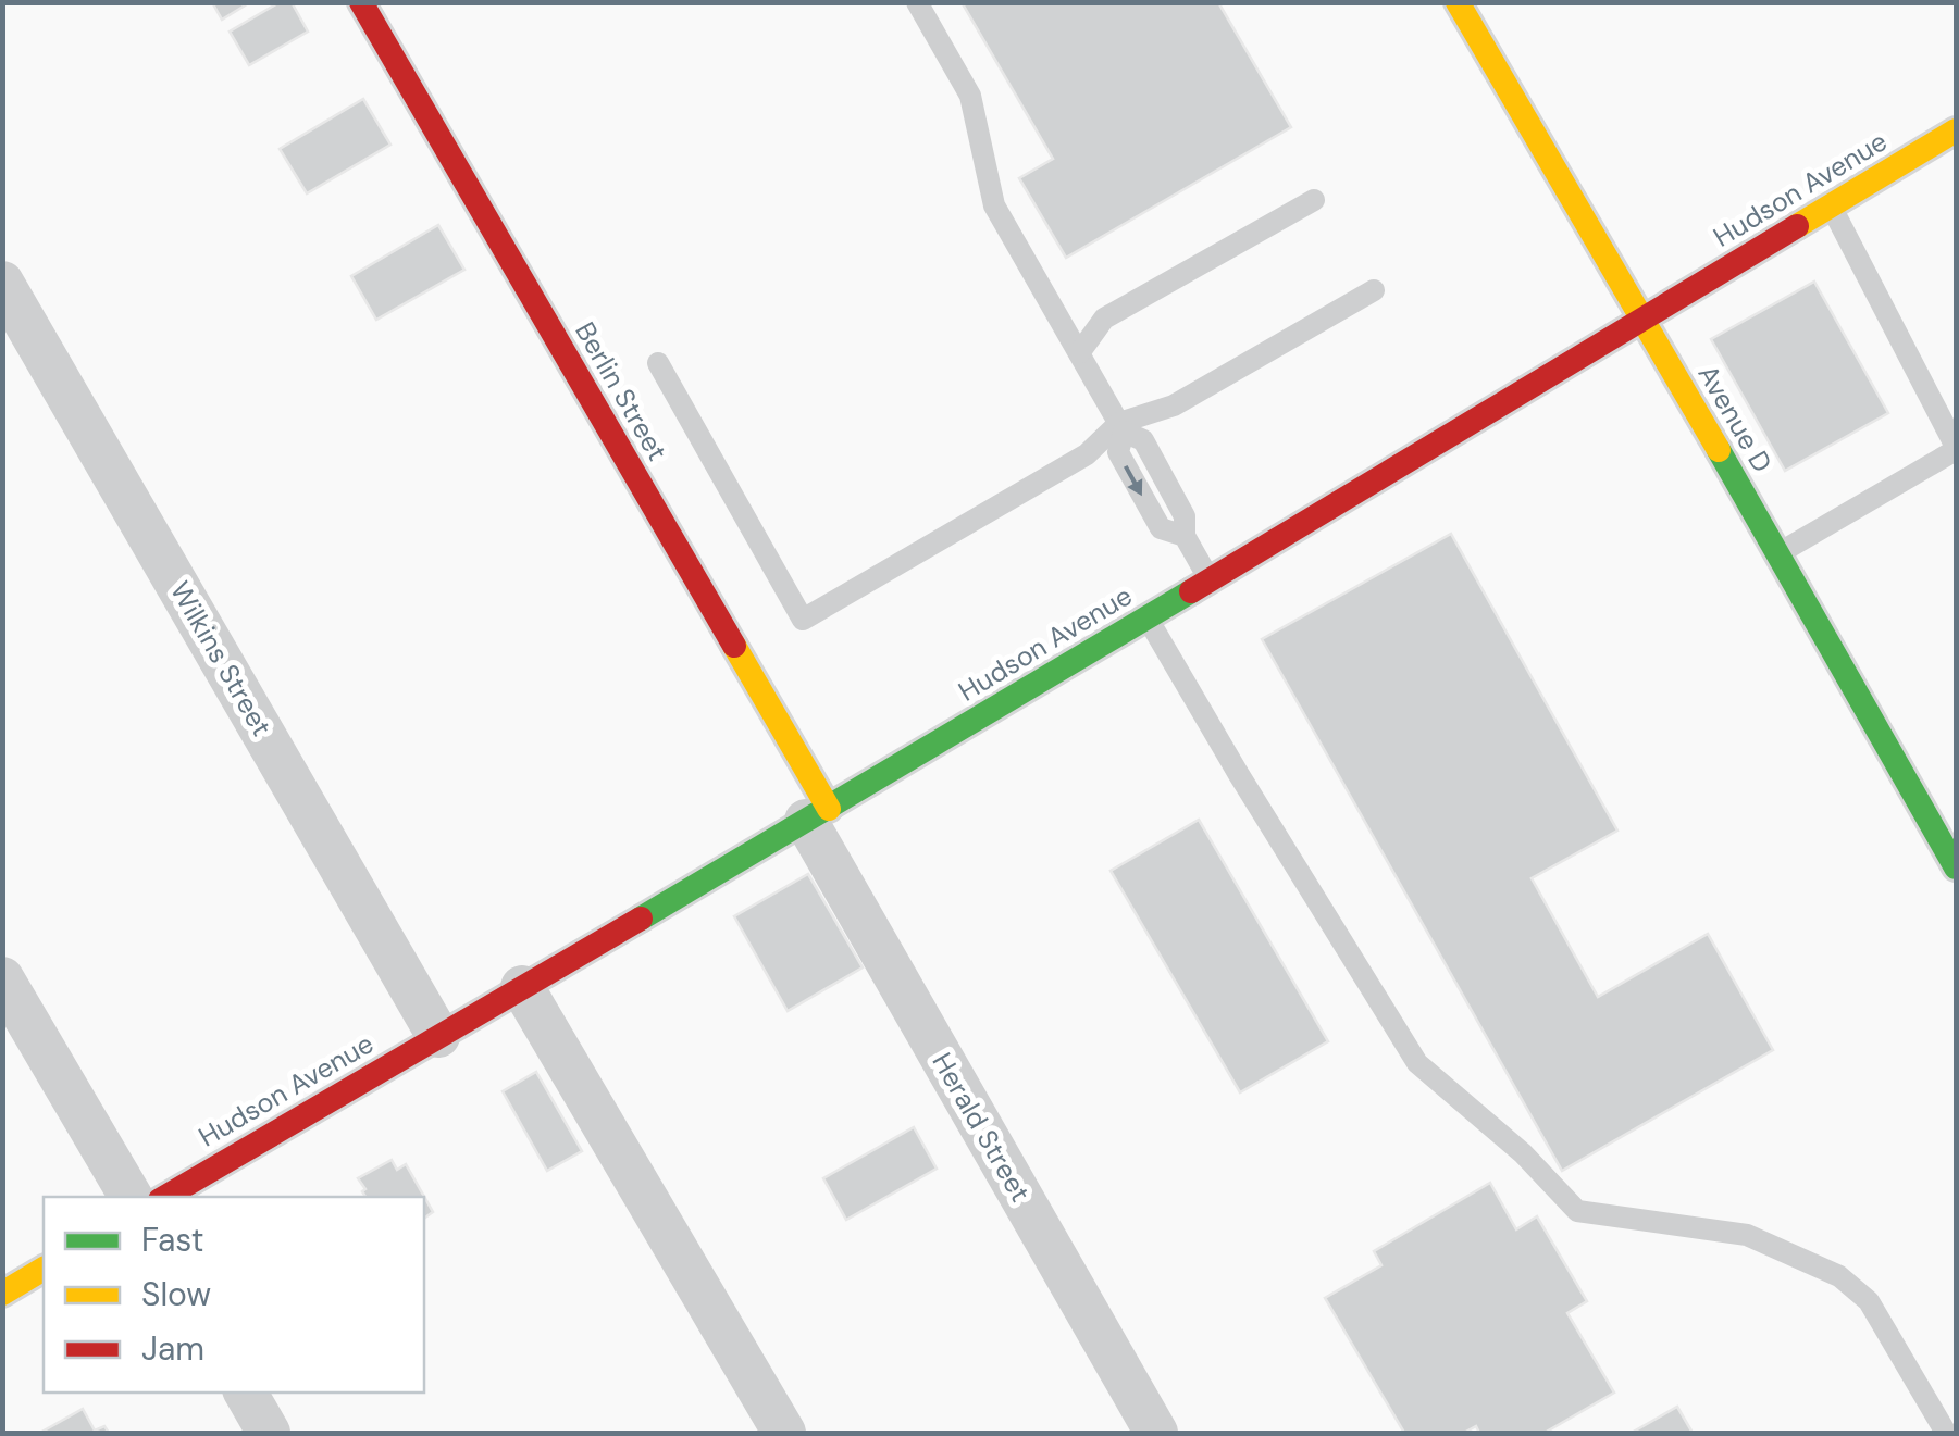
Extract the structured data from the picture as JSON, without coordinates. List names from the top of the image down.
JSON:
{
  "streets": {
    "main road": ["Hudson Avenue", "Berlin Street", "Avenue D"],
    "street": ["Wilkins Street", "Herald Street"]
  },
  "crossings": [
    ["Hudson Avenue", "Berlin Street"],
    ["Hudson Avenue", "Avenue D"],
    ["Hudson Avenue", "Wilkins Street"],
    ["Hudson Avenue", "Herald Street"],
    ["Berlin Street", "Herald Street"]
  ],
  "legend": ["Fast", "Slow", "Jam"]
}
